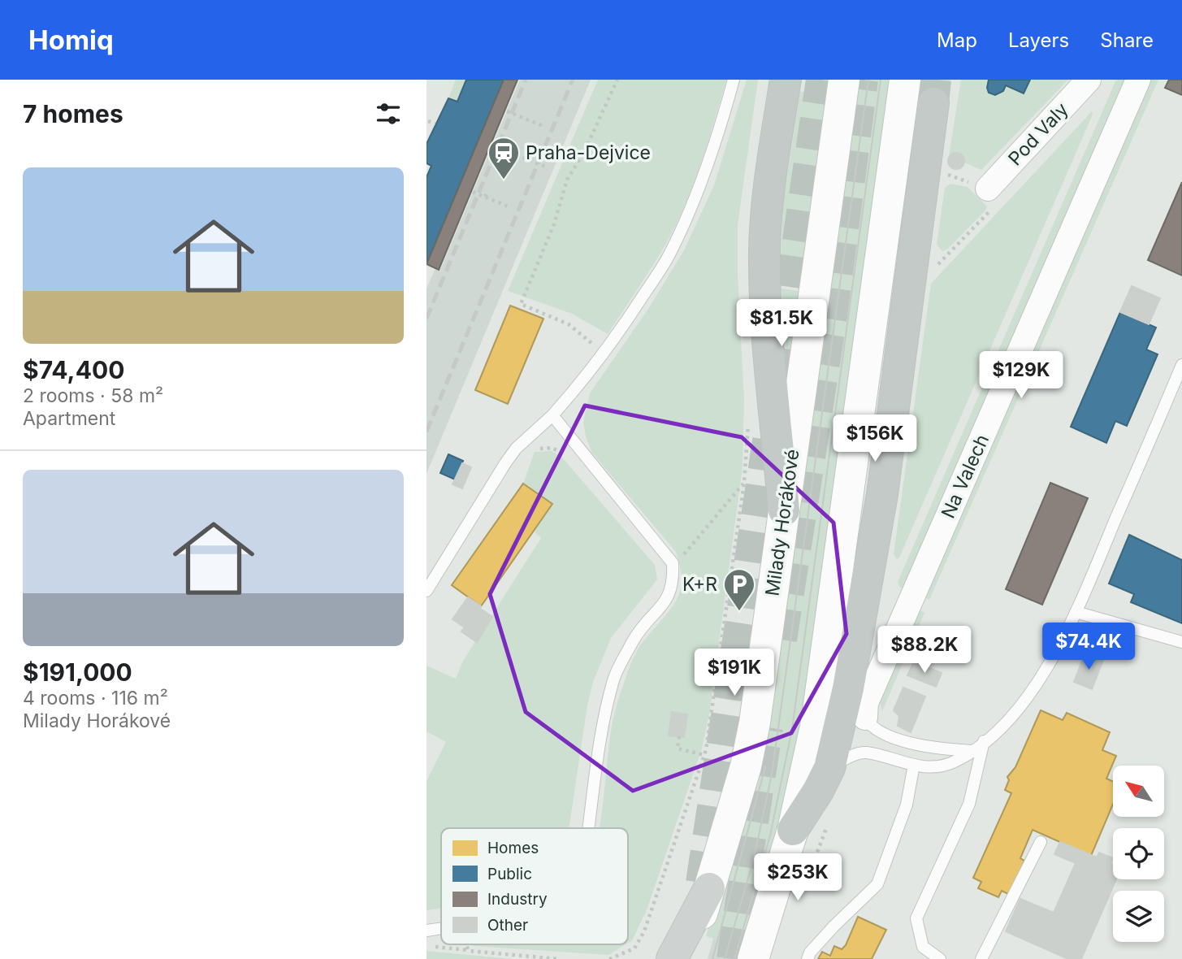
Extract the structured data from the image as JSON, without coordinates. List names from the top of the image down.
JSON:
{
  "streets": {
    "main road": ["Milady Horákové"],
    "street": ["Pod Valy", "Na Valech"]
  },
  "places": {
    "station": ["Praha-Dejvice"],
    "parking": ["K+R"]
  },
  "legend": [
    "Homes",
    "Public",
    "Industry",
    "Other"
  ],
  "north": "top left",
  "page": {
    "header": "Homiq",
    "nav": ["Map", "Layers", "Share"],
    "heading": "7 homes",
    "list": [
      {
        "name": "$74,400",
        "note": "2 rooms · 58 m² · Apartment"
      },
      {
        "name": "$191,000",
        "note": "4 rooms · 116 m² · Milady Horákové"
      }
    ],
    "price": [
      "$81.5K",
      "$129K",
      "$156K",
      "$74.4K",
      "$88.2K",
      "$191K",
      "$253K"
    ]
  }
}
